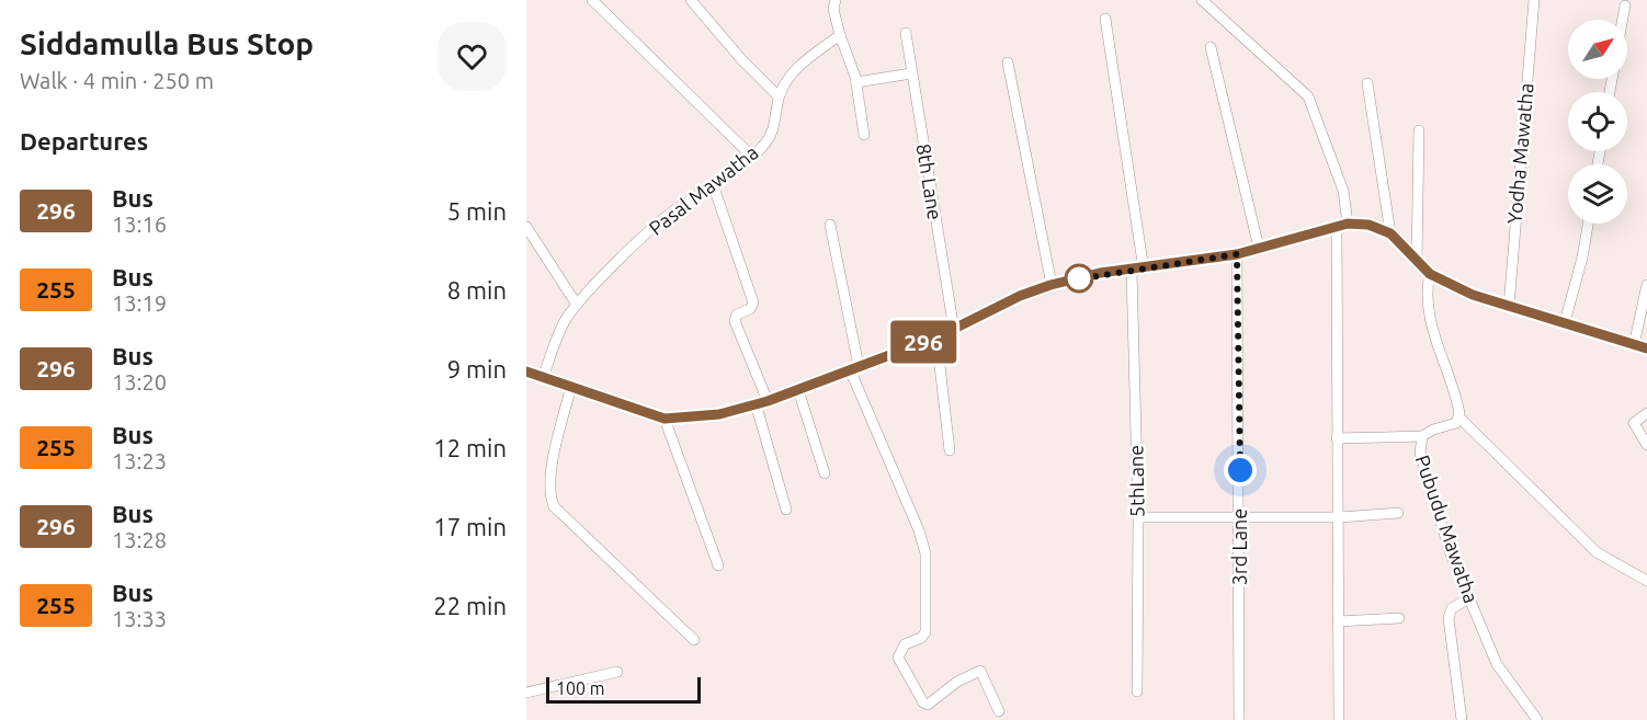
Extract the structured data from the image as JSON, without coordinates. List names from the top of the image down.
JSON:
{
  "streets": {
    "street": [
      "Yodha Mawatha",
      "8th Lane",
      "Pasal Mawatha",
      "5thLane",
      "Pubudu Mawatha",
      "3rd Lane"
    ]
  },
  "lines": ["bus line 296"],
  "scale_bar": "100 m",
  "north": "top right",
  "page": {
    "heading": [
      ["Siddamulla Bus Stop", "Walk · 4 min · 250 m"],
      "Departures"
    ],
    "on_map": "296",
    "list": [
      {
        "mark": "296",
        "name": "Bus",
        "note": "13:16",
        "value": "5 min"
      },
      {
        "mark": "255",
        "name": "Bus",
        "note": "13:19",
        "value": "8 min"
      },
      {
        "mark": "296",
        "name": "Bus",
        "note": "13:20",
        "value": "9 min"
      },
      {
        "mark": "255",
        "name": "Bus",
        "note": "13:23",
        "value": "12 min"
      },
      {
        "mark": "296",
        "name": "Bus",
        "note": "13:28",
        "value": "17 min"
      },
      {
        "mark": "255",
        "name": "Bus",
        "note": "13:33",
        "value": "22 min"
      }
    ],
    "scale": "100 m"
  }
}
